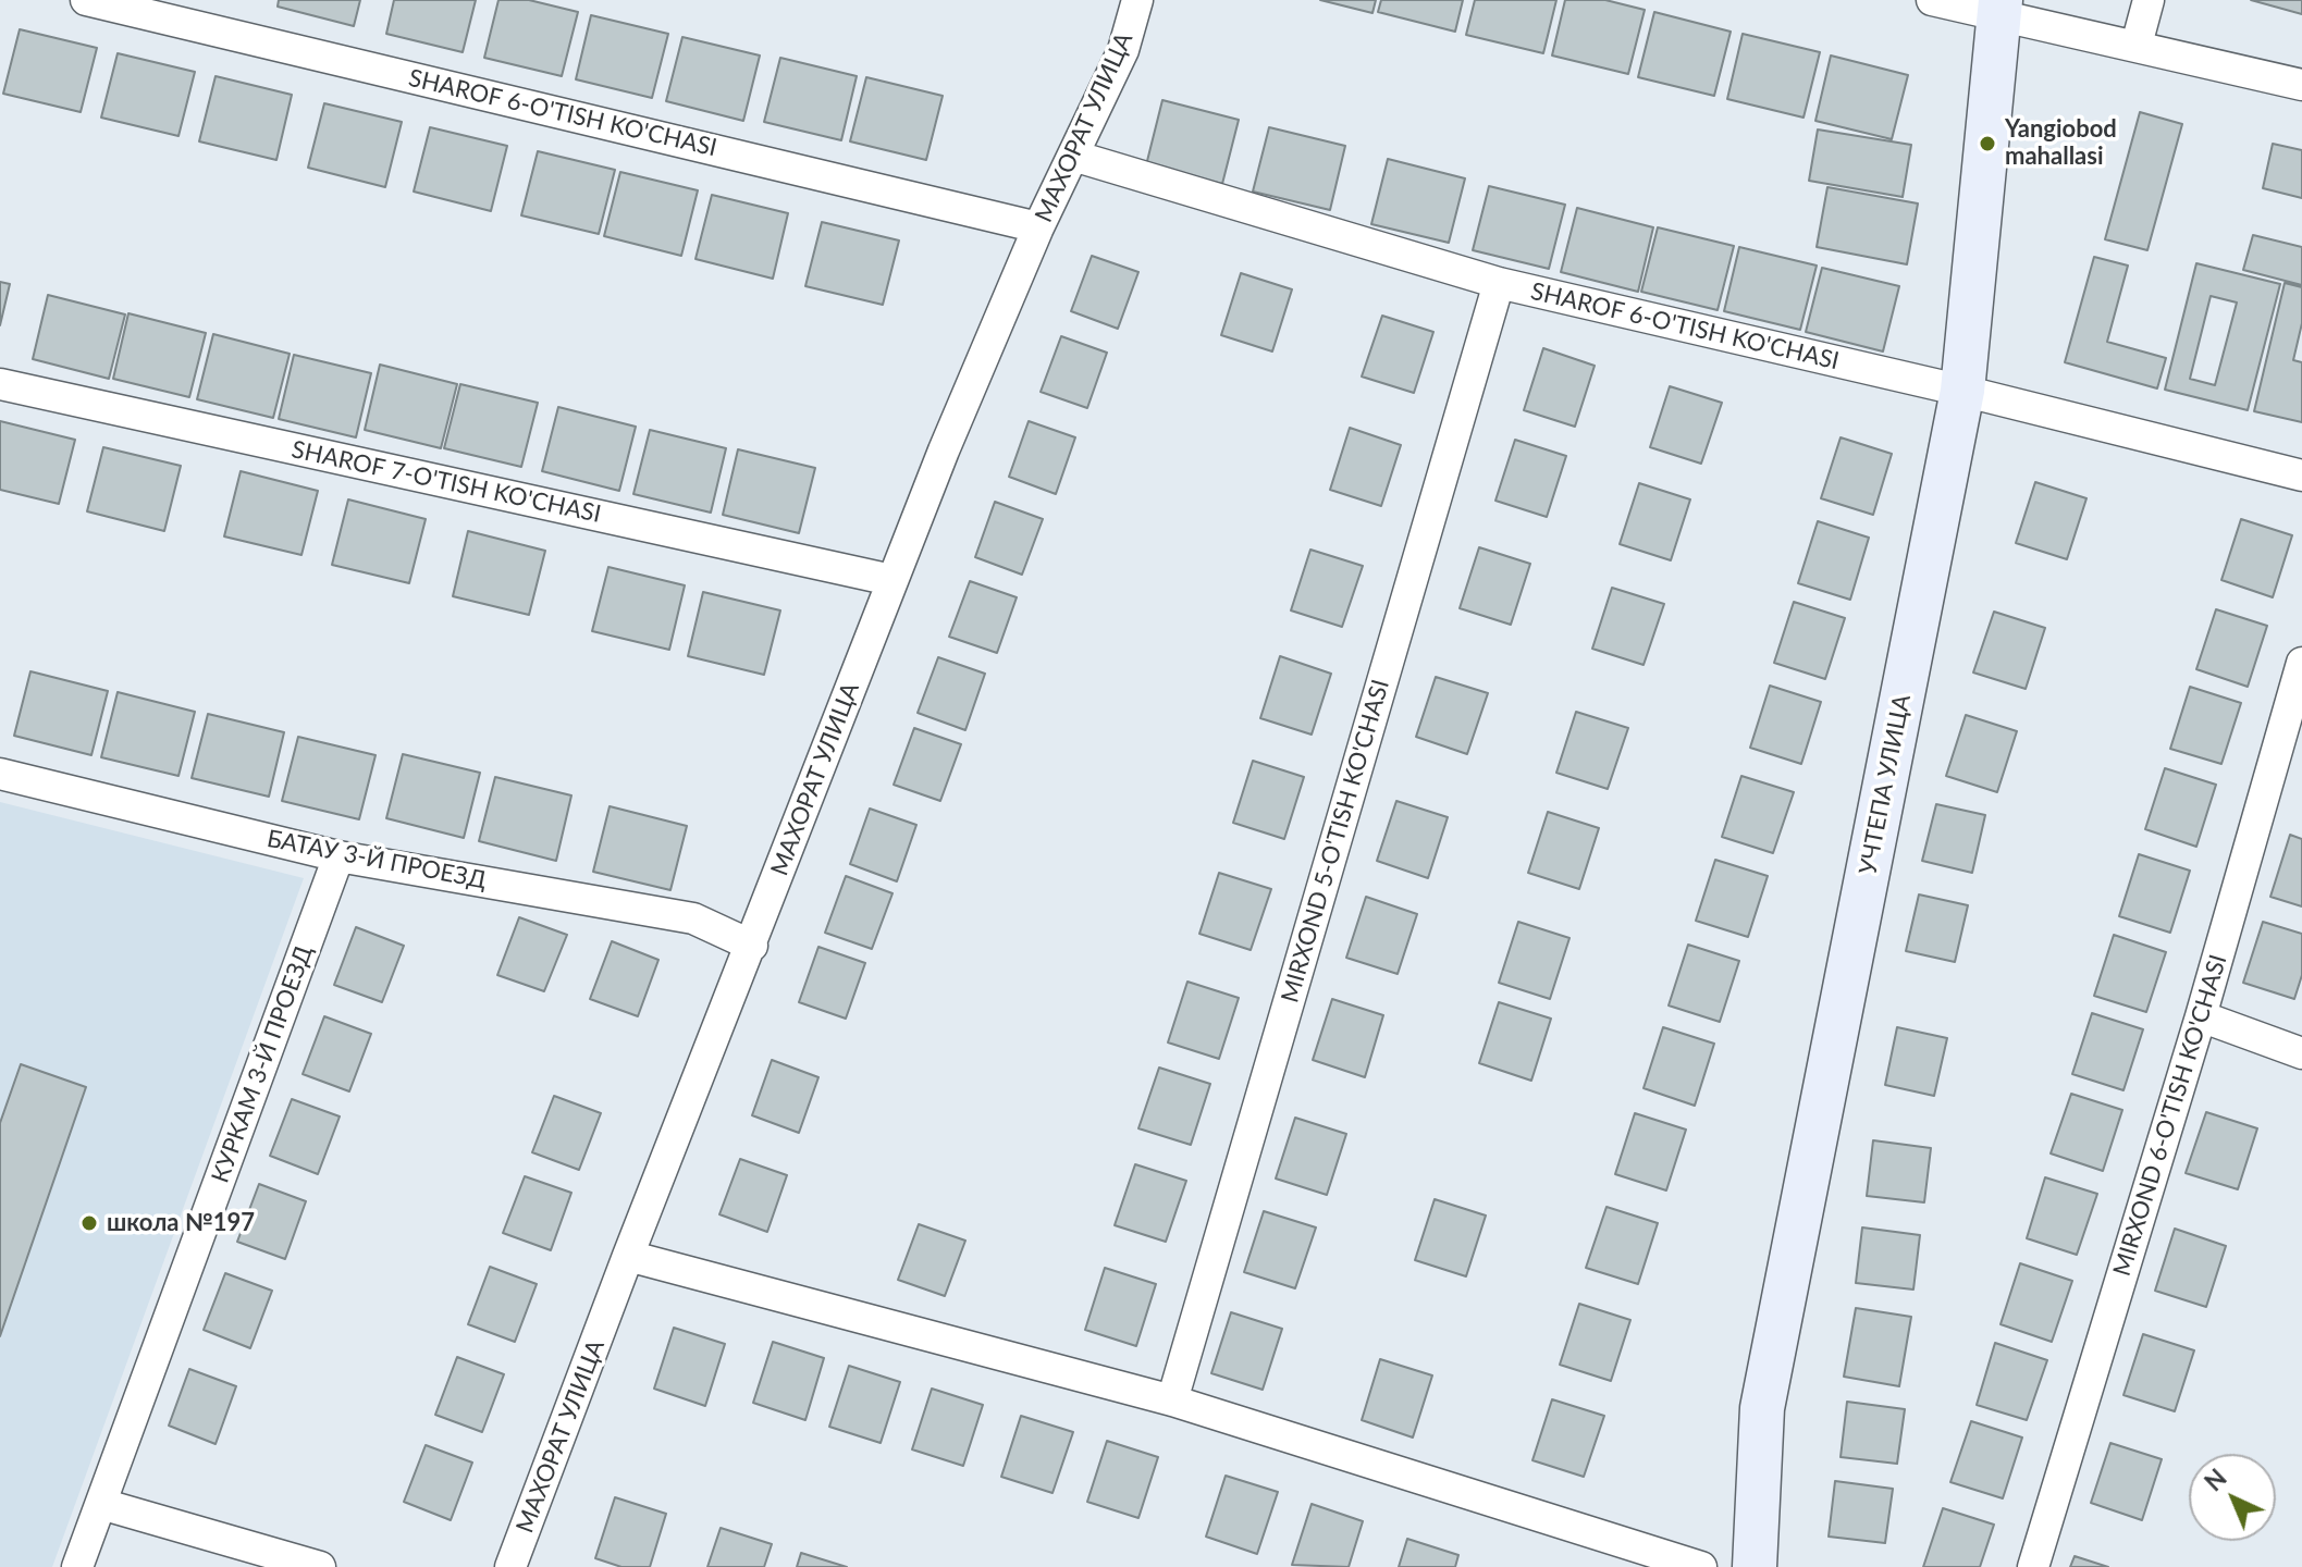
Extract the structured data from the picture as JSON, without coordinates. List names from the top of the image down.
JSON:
{
  "streets": {
    "street": [
      "SHAROF 6-O'TISH KO'CHASI",
      "МАХОРАТ УЛИЦА",
      "SHAROF 7-O'TISH KO'CHASI",
      "УЧТЕПА УЛИЦА",
      "MIRXOND 5-O'TISH KO'CHASI",
      "БАТАУ 3-Й ПРОЕЗД",
      "КУРКАМ 3-Й ПРОЕЗД",
      "MIRXOND 6-O'TISH KO'CHASI"
    ]
  },
  "crossings": [
    ["SHAROF 6-O'TISH KO'CHASI", "МАХОРАТ УЛИЦА"],
    ["SHAROF 6-O'TISH KO'CHASI", "УЧТЕПА УЛИЦА"],
    ["SHAROF 6-O'TISH KO'CHASI", "MIRXOND 5-O'TISH KO'CHASI"],
    ["МАХОРАТ УЛИЦА", "SHAROF 7-O'TISH KO'CHASI"],
    ["МАХОРАТ УЛИЦА", "БАТАУ 3-Й ПРОЕЗД"],
    ["БАТАУ 3-Й ПРОЕЗД", "КУРКАМ 3-Й ПРОЕЗД"]
  ],
  "places": ["Yangiobod mahallasi", "школа №197"],
  "north": "top left"
}
